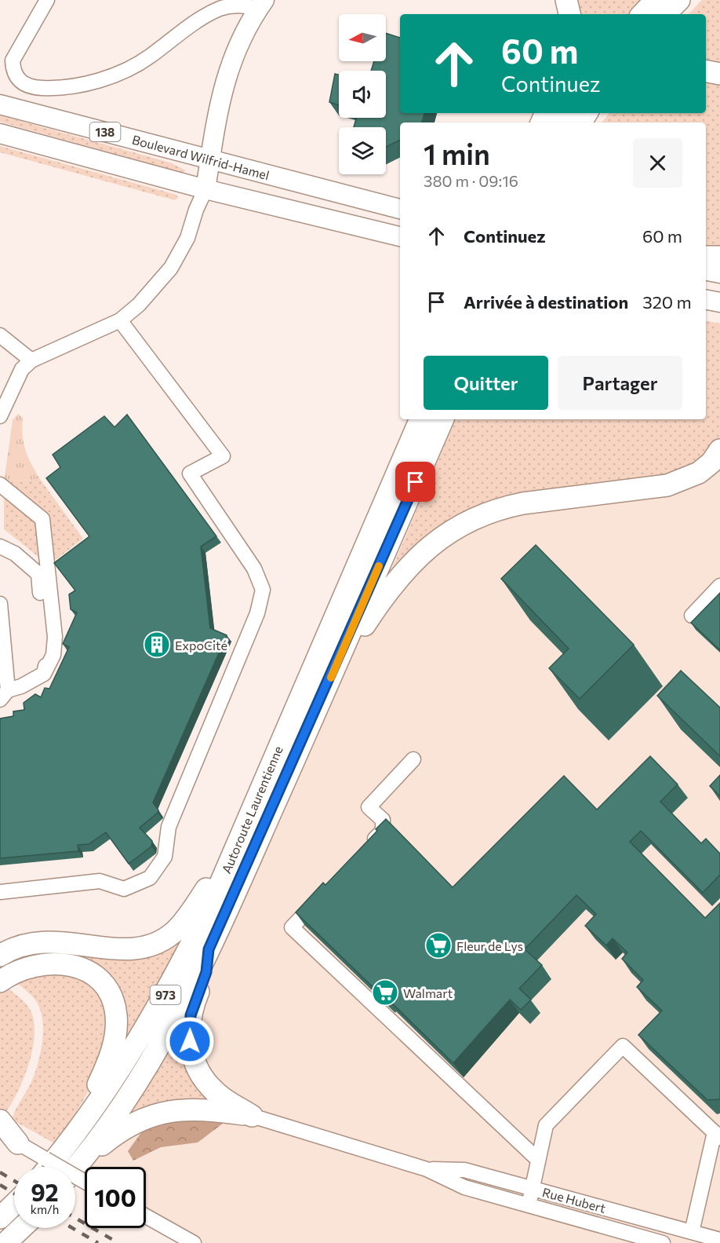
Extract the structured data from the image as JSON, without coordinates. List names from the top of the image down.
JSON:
{
  "streets": {
    "highway": ["Autoroute Laurentienne", "973"],
    "main road": ["138", "Boulevard Wilfrid-Hamel"],
    "street": ["Rue Hubert"]
  },
  "places": {
    "building": ["ExpoCité"],
    "supermarket": ["Fleur de Lys", "Walmart"]
  },
  "north": "left",
  "page": {
    "turn": ["60 m", "Continuez"],
    "heading": ["1 min", "380 m · 09:16"],
    "list": [
      {
        "name": "Continuez",
        "value": "60 m"
      },
      {
        "name": "Arrivée à destination",
        "value": "320 m"
      }
    ],
    "buttons": ["Quitter", "Partager"],
    "speed": "92 km/h",
    "limit": "100"
  }
}
